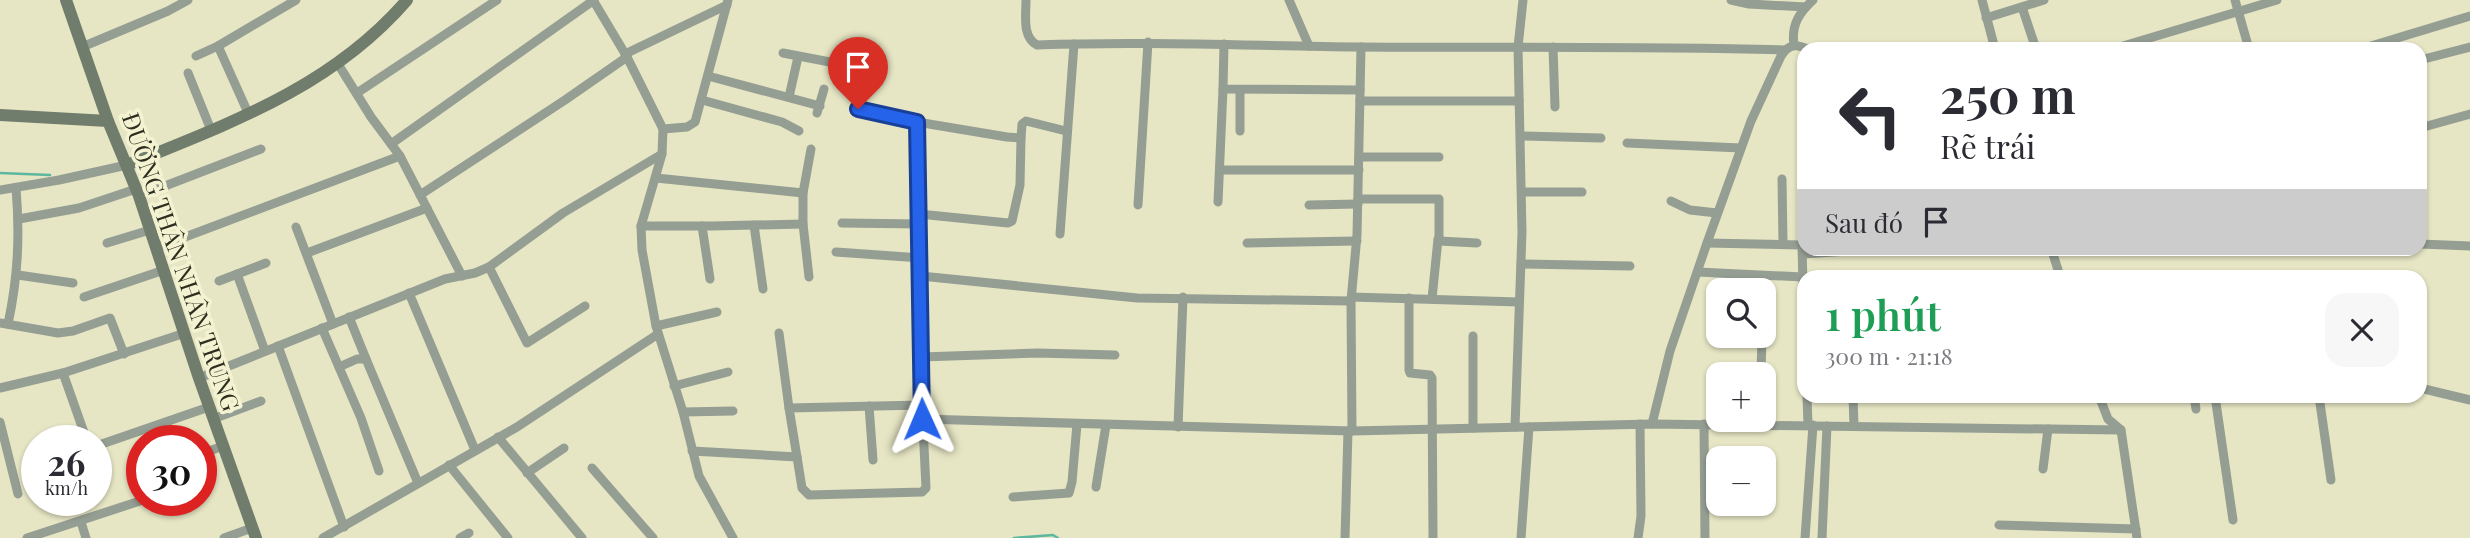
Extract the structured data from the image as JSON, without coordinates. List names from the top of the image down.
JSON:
{
  "streets": {
    "street": ["ĐƯỜNG THÂN NHÂN TRUNG"]
  },
  "page": {
    "turn": ["250 m", "Rẽ trái"],
    "then": "Sau đó",
    "heading": ["1 phút", "300 m · 21:18"],
    "map_buttons": ["+", "−"],
    "speed": "26 km/h",
    "limit": "30"
  }
}
